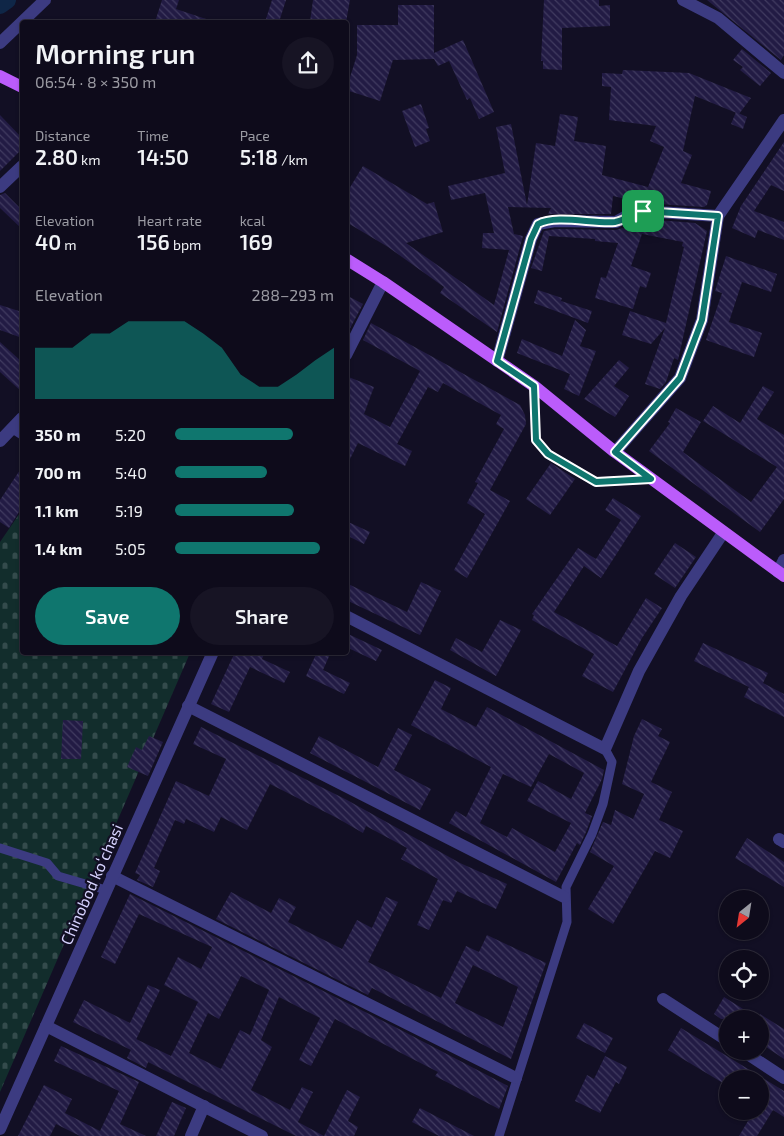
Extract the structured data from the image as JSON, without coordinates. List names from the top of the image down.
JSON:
{
  "streets": {
    "street": ["Chinobod koʻchasi"]
  },
  "north": "bottom left",
  "page": {
    "heading": ["Morning run", "06:54 · 8 × 350 m"],
    "stats": [
      ["Distance", "2.80 km"],
      ["Time", "14:50"],
      ["Pace", "5:18 /km"],
      ["Elevation", "40 m"],
      ["Heart rate", "156 bpm"],
      ["kcal", "169"]
    ],
    "chart": ["Elevation", "288–293 m"],
    "list": [
      {
        "name": "350 m",
        "note": "5:20"
      },
      {
        "name": "700 m",
        "note": "5:40"
      },
      {
        "name": "1.1 km",
        "note": "5:19"
      },
      {
        "name": "1.4 km",
        "note": "5:05"
      }
    ],
    "buttons": ["Save", "Share"],
    "map_buttons": ["+", "−"]
  }
}
